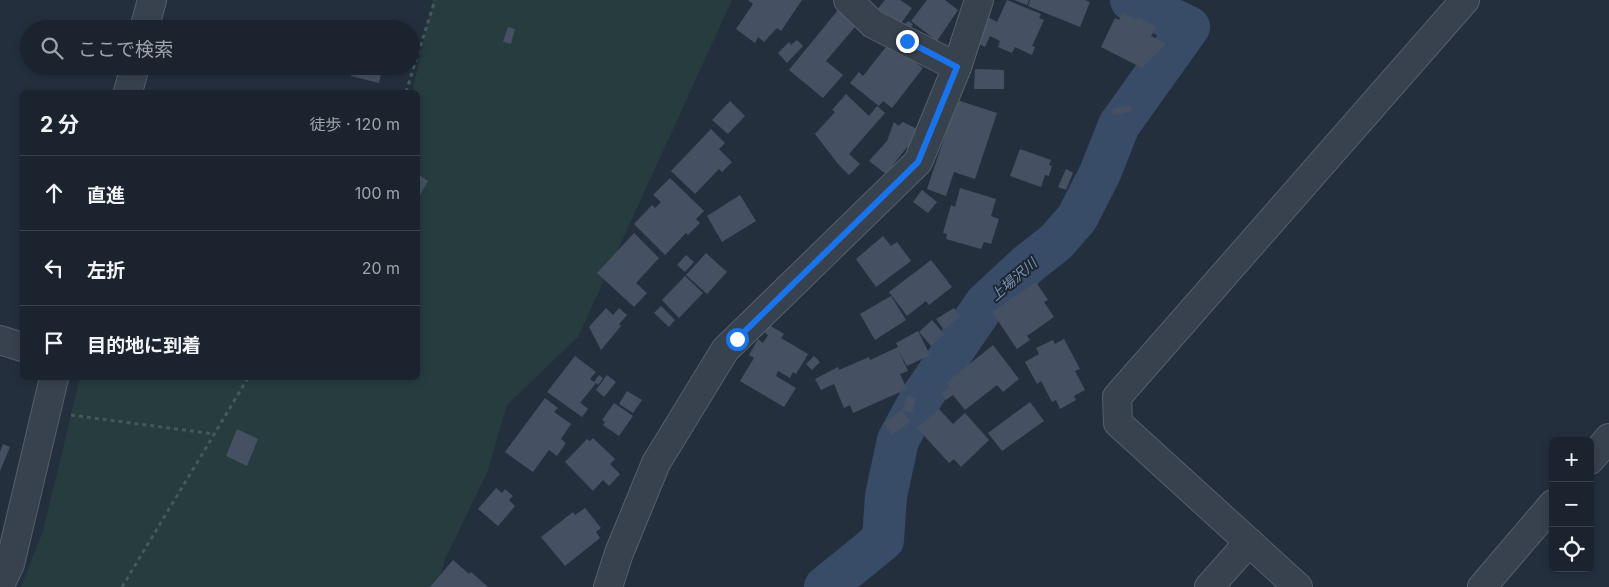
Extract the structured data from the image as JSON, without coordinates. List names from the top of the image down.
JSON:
{
  "water": ["上場沢川"],
  "page": {
    "search": "ここで検索",
    "heading": ["2 分", "徒歩 · 120 m"],
    "list": [
      ["直進", "100 m"],
      ["左折", "20 m"],
      "目的地に到着"
    ],
    "map_buttons": ["+", "−"]
  }
}
